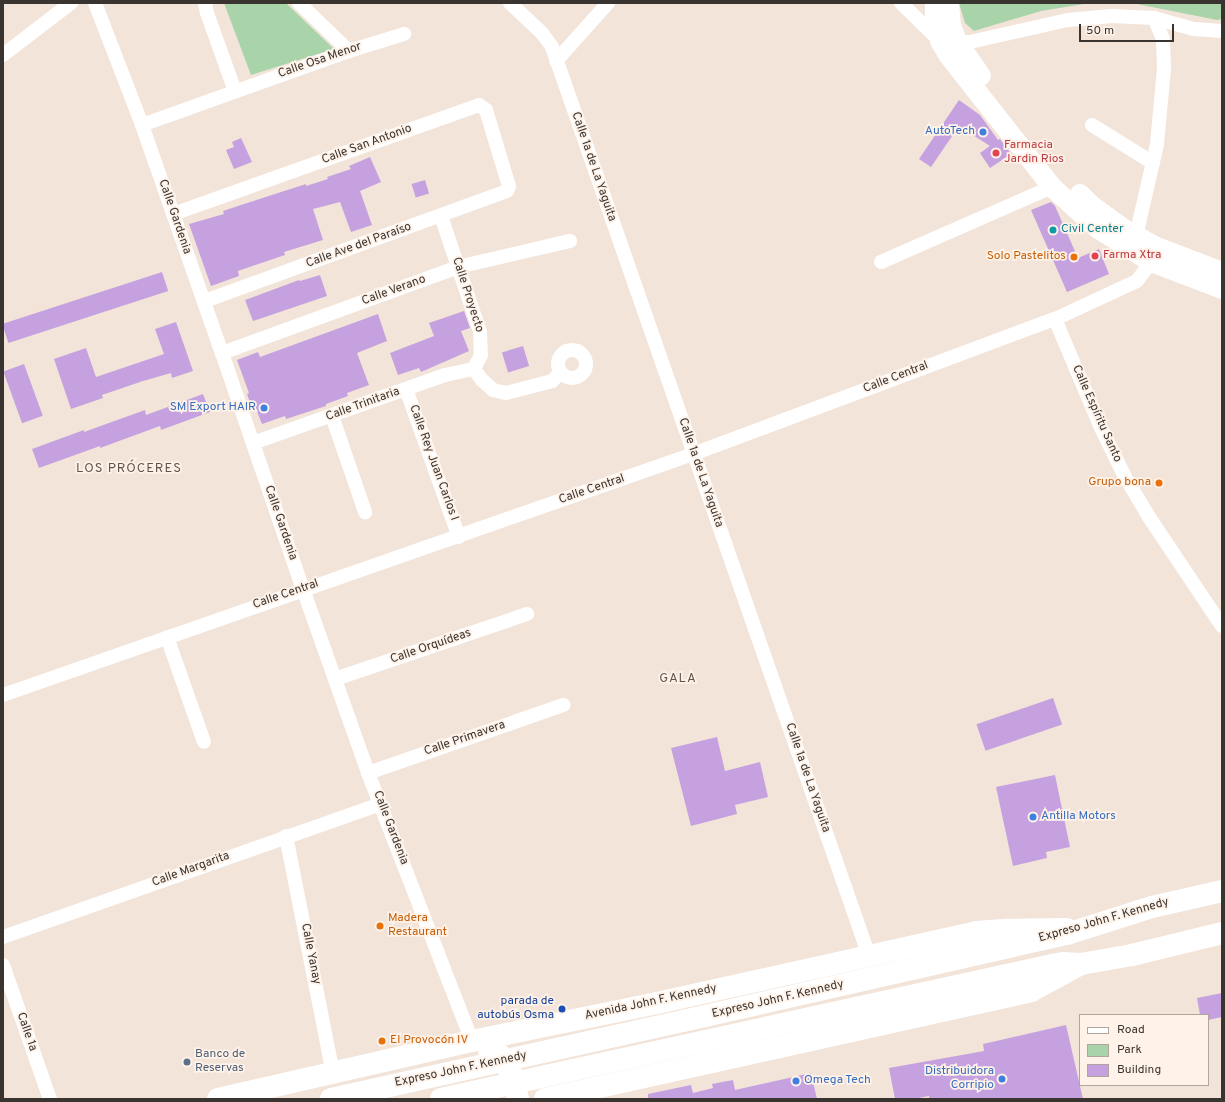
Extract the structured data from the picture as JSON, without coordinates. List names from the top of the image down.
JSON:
{
  "streets": {
    "main road": ["Expreso John F. Kennedy", "Avenida John F. Kennedy"],
    "street": [
      "Calle Osa Menor",
      "Calle San Antonio",
      "Calle 1a de La Yaguita",
      "Calle Gardenia",
      "Calle Ave del Paraíso",
      "Calle Verano",
      "Calle Proyecto",
      "Calle Central",
      "Calle Trinitaria",
      "Calle Espíritu Santo",
      "Calle Rey Juan Carlos I",
      "Calle Orquídeas",
      "Calle Primavera",
      "Calle Margarita",
      "Calle Yanay",
      "Calle 1a"
    ]
  },
  "crossings": [
    ["Calle Osa Menor", "Calle Gardenia"],
    ["Calle San Antonio", "Calle Gardenia"],
    ["Calle San Antonio", "Calle Ave del Paraíso"],
    ["Calle 1a de La Yaguita", "Calle Central"],
    ["Calle 1a de La Yaguita", "Avenida John F. Kennedy"],
    ["Calle Gardenia", "Calle Ave del Paraíso"],
    ["Calle Gardenia", "Calle Verano"],
    ["Calle Gardenia", "Calle Central"],
    ["Calle Gardenia", "Calle Trinitaria"],
    ["Calle Gardenia", "Calle Orquídeas"],
    ["Calle Gardenia", "Calle Primavera"],
    ["Calle Gardenia", "Calle Margarita"],
    ["Calle Gardenia", "Avenida John F. Kennedy"],
    ["Calle Ave del Paraíso", "Calle Proyecto"],
    ["Calle Verano", "Calle Proyecto"],
    ["Calle Proyecto", "Calle Trinitaria"],
    ["Calle Central", "Calle Espíritu Santo"],
    ["Calle Central", "Calle Rey Juan Carlos I"],
    ["Calle Trinitaria", "Calle Rey Juan Carlos I"],
    ["Calle Margarita", "Calle Yanay"],
    ["Expreso John F. Kennedy", "Avenida John F. Kennedy"],
    ["Calle Yanay", "Avenida John F. Kennedy"]
  ],
  "districts": ["LOS PRÓCERES", "GALA"],
  "places": [
    "AutoTech",
    "Farmacia Jardin Rios",
    "Civil Center",
    "Farma Xtra",
    "Solo Pastelitos",
    "SM Export HAIR",
    "Grupo bona",
    "Antilla Motors",
    "Madera Restaurant",
    "parada de autobús Osma",
    "El Provocón IV",
    "Banco de Reservas",
    "Distribuidora Corripio",
    "Omega Tech"
  ],
  "legend": ["Road", "Park", "Building"],
  "scale_bar": "50 m"
}
